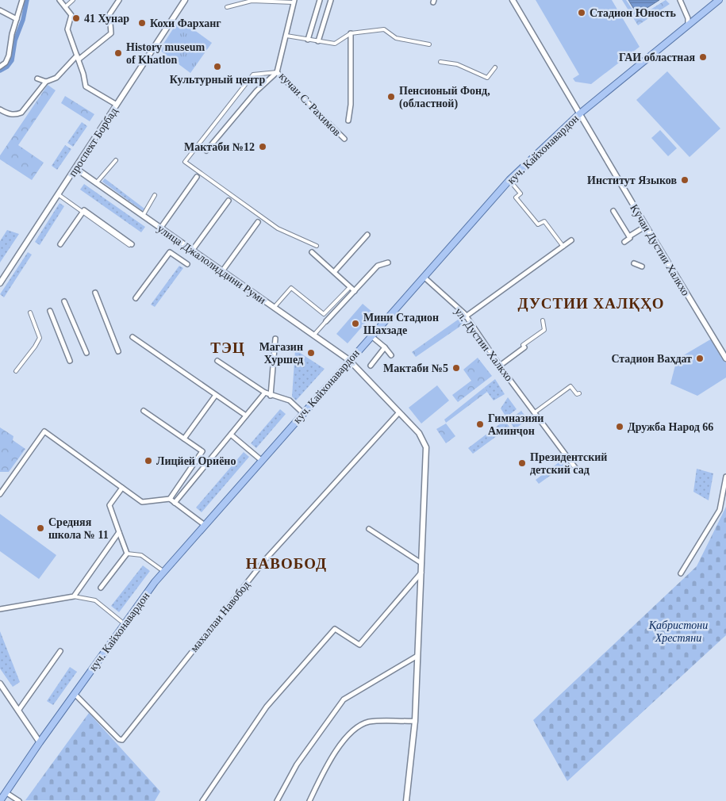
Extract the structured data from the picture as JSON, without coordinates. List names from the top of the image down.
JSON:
{
  "streets": {
    "main road": ["куч. Кайхонавардон"],
    "street": [
      "кучаи С. Рахимов",
      "проспект Борбад",
      "Кӯчаи Дустии Халкхо",
      "улица Джалолиддини Руми",
      "ул. Дустии Халкхо",
      "махаллаи Навобод"
    ]
  },
  "crossings": [
    ["проспект Борбад", "улица Джалолиддини Руми"],
    ["куч. Кайхонавардон", "Кӯчаи Дустии Халкхо"],
    ["куч. Кайхонавардон", "улица Джалолиддини Руми"],
    ["куч. Кайхонавардон", "ул. Дустии Халкхо"],
    ["куч. Кайхонавардон", "махаллаи Навобод"],
    ["улица Джалолиддини Руми", "махаллаи Навобод"]
  ],
  "districts": ["ДУСТИИ ХАЛҚҲО", "ТЭЦ", "НАВОБОД"],
  "parks": ["Қабристони Хрестяни"],
  "places": [
    "Стадион Юность",
    "41 Хунар",
    "Кохи Фарханг",
    "History museum of Khatlon",
    "ГАИ областная",
    "Культурный центр",
    "Пенсионый Фонд, (областной)",
    "Мактаби №12",
    "Институт Языков",
    "Мини Стадион Шахзаде",
    "Магазин Хуршед",
    "Стадион Ваҳдат",
    "Мактаби №5",
    "Гимназияи Аминҷон",
    "Дружба Народ 66",
    "Лицйей Ориёно",
    "Президентский детский сад",
    "Средняя школа № 11"
  ]
}
